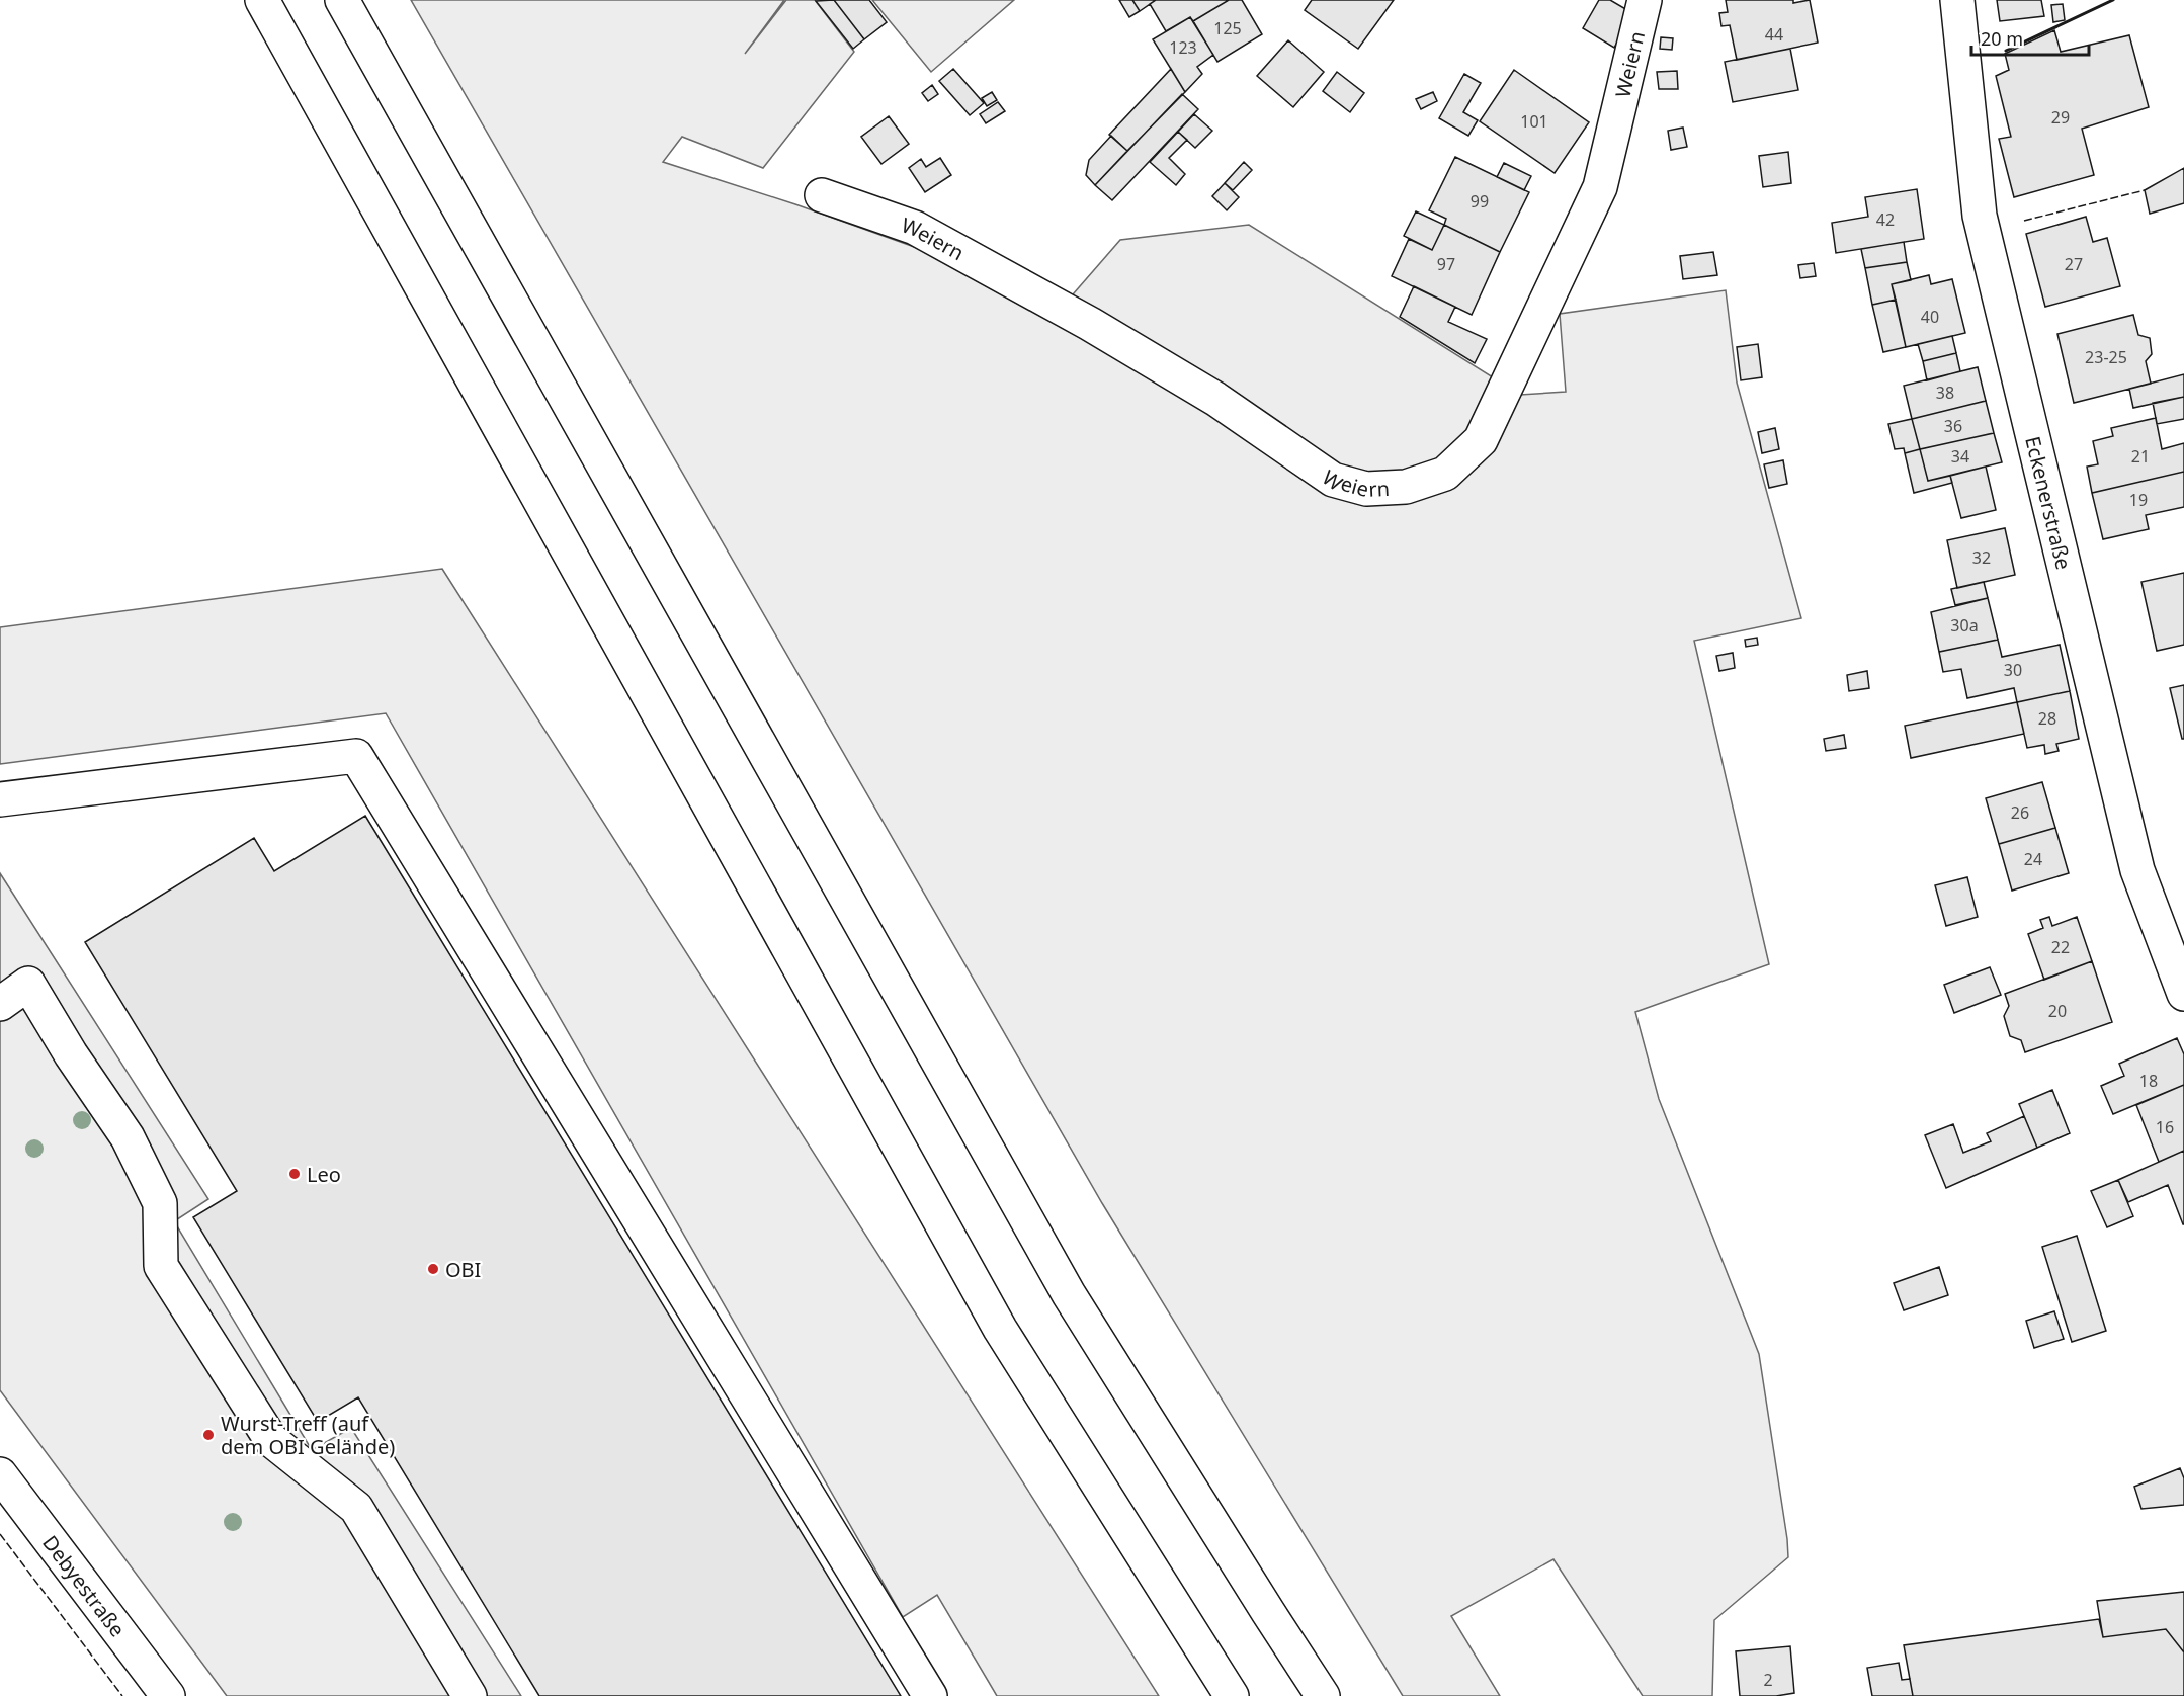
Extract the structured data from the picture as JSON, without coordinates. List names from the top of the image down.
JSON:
{
  "streets": {
    "main road": ["Weiern", "Eckenerstraße", "Debyestraße"]
  },
  "places": ["Leo", "OBI", "Wurst-Treff (auf dem OBI Gelände)"],
  "house_numbers": [
    "125",
    "44",
    "123",
    "29",
    "101",
    "99",
    "42",
    "97",
    "27",
    "40",
    "23-25",
    "38",
    "36",
    "34",
    "21",
    "19",
    "32",
    "30a",
    "30",
    "28",
    "26",
    "24",
    "22",
    "20",
    "18",
    "16",
    "2"
  ],
  "scale_bar": "20 m"
}
